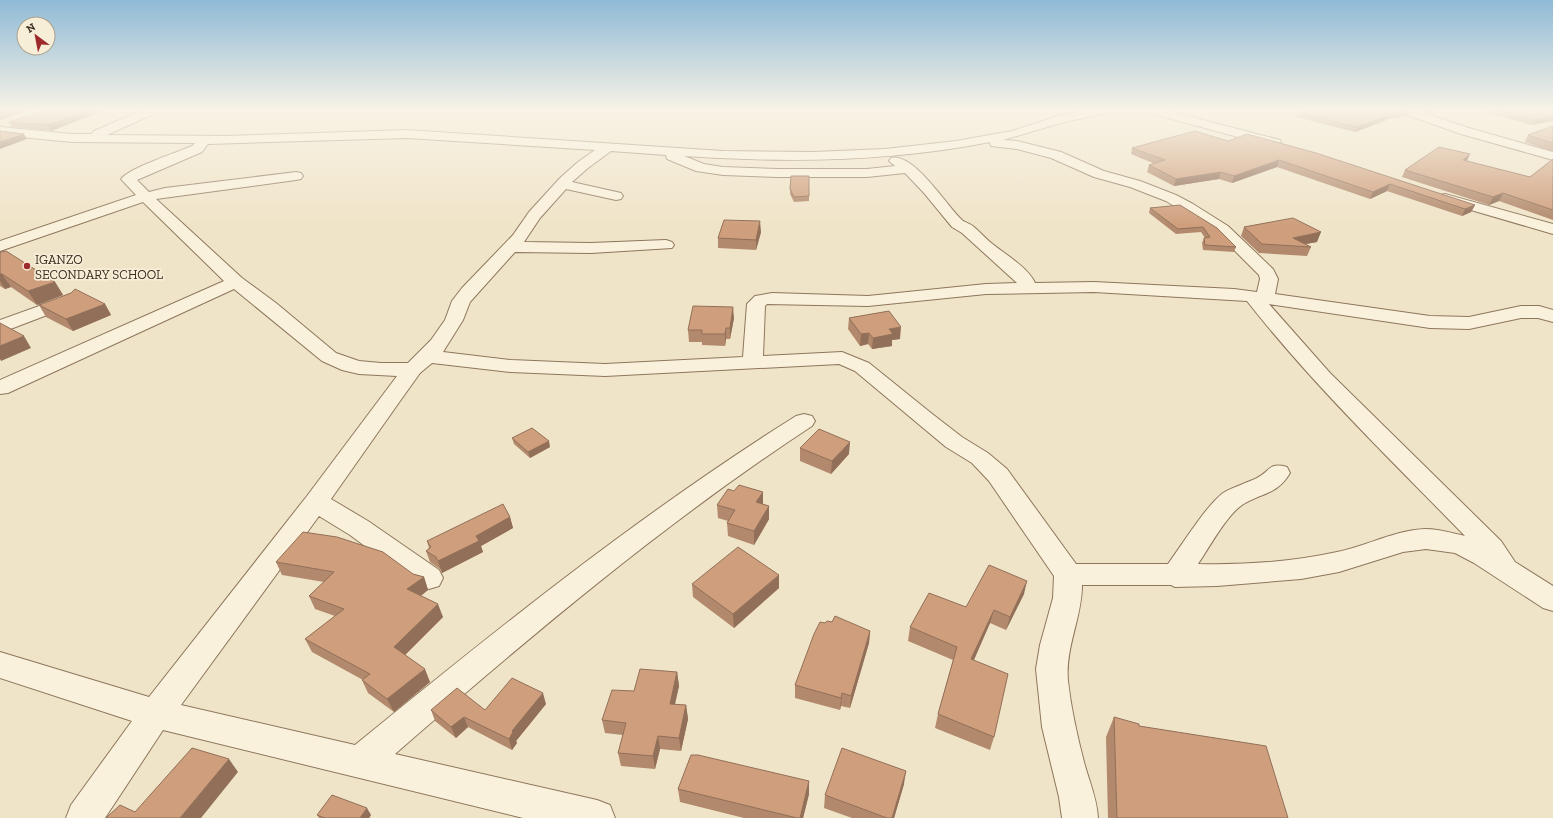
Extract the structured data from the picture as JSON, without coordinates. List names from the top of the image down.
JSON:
{
  "places": ["IGANZO SECONDARY SCHOOL"],
  "north": "top left"
}
